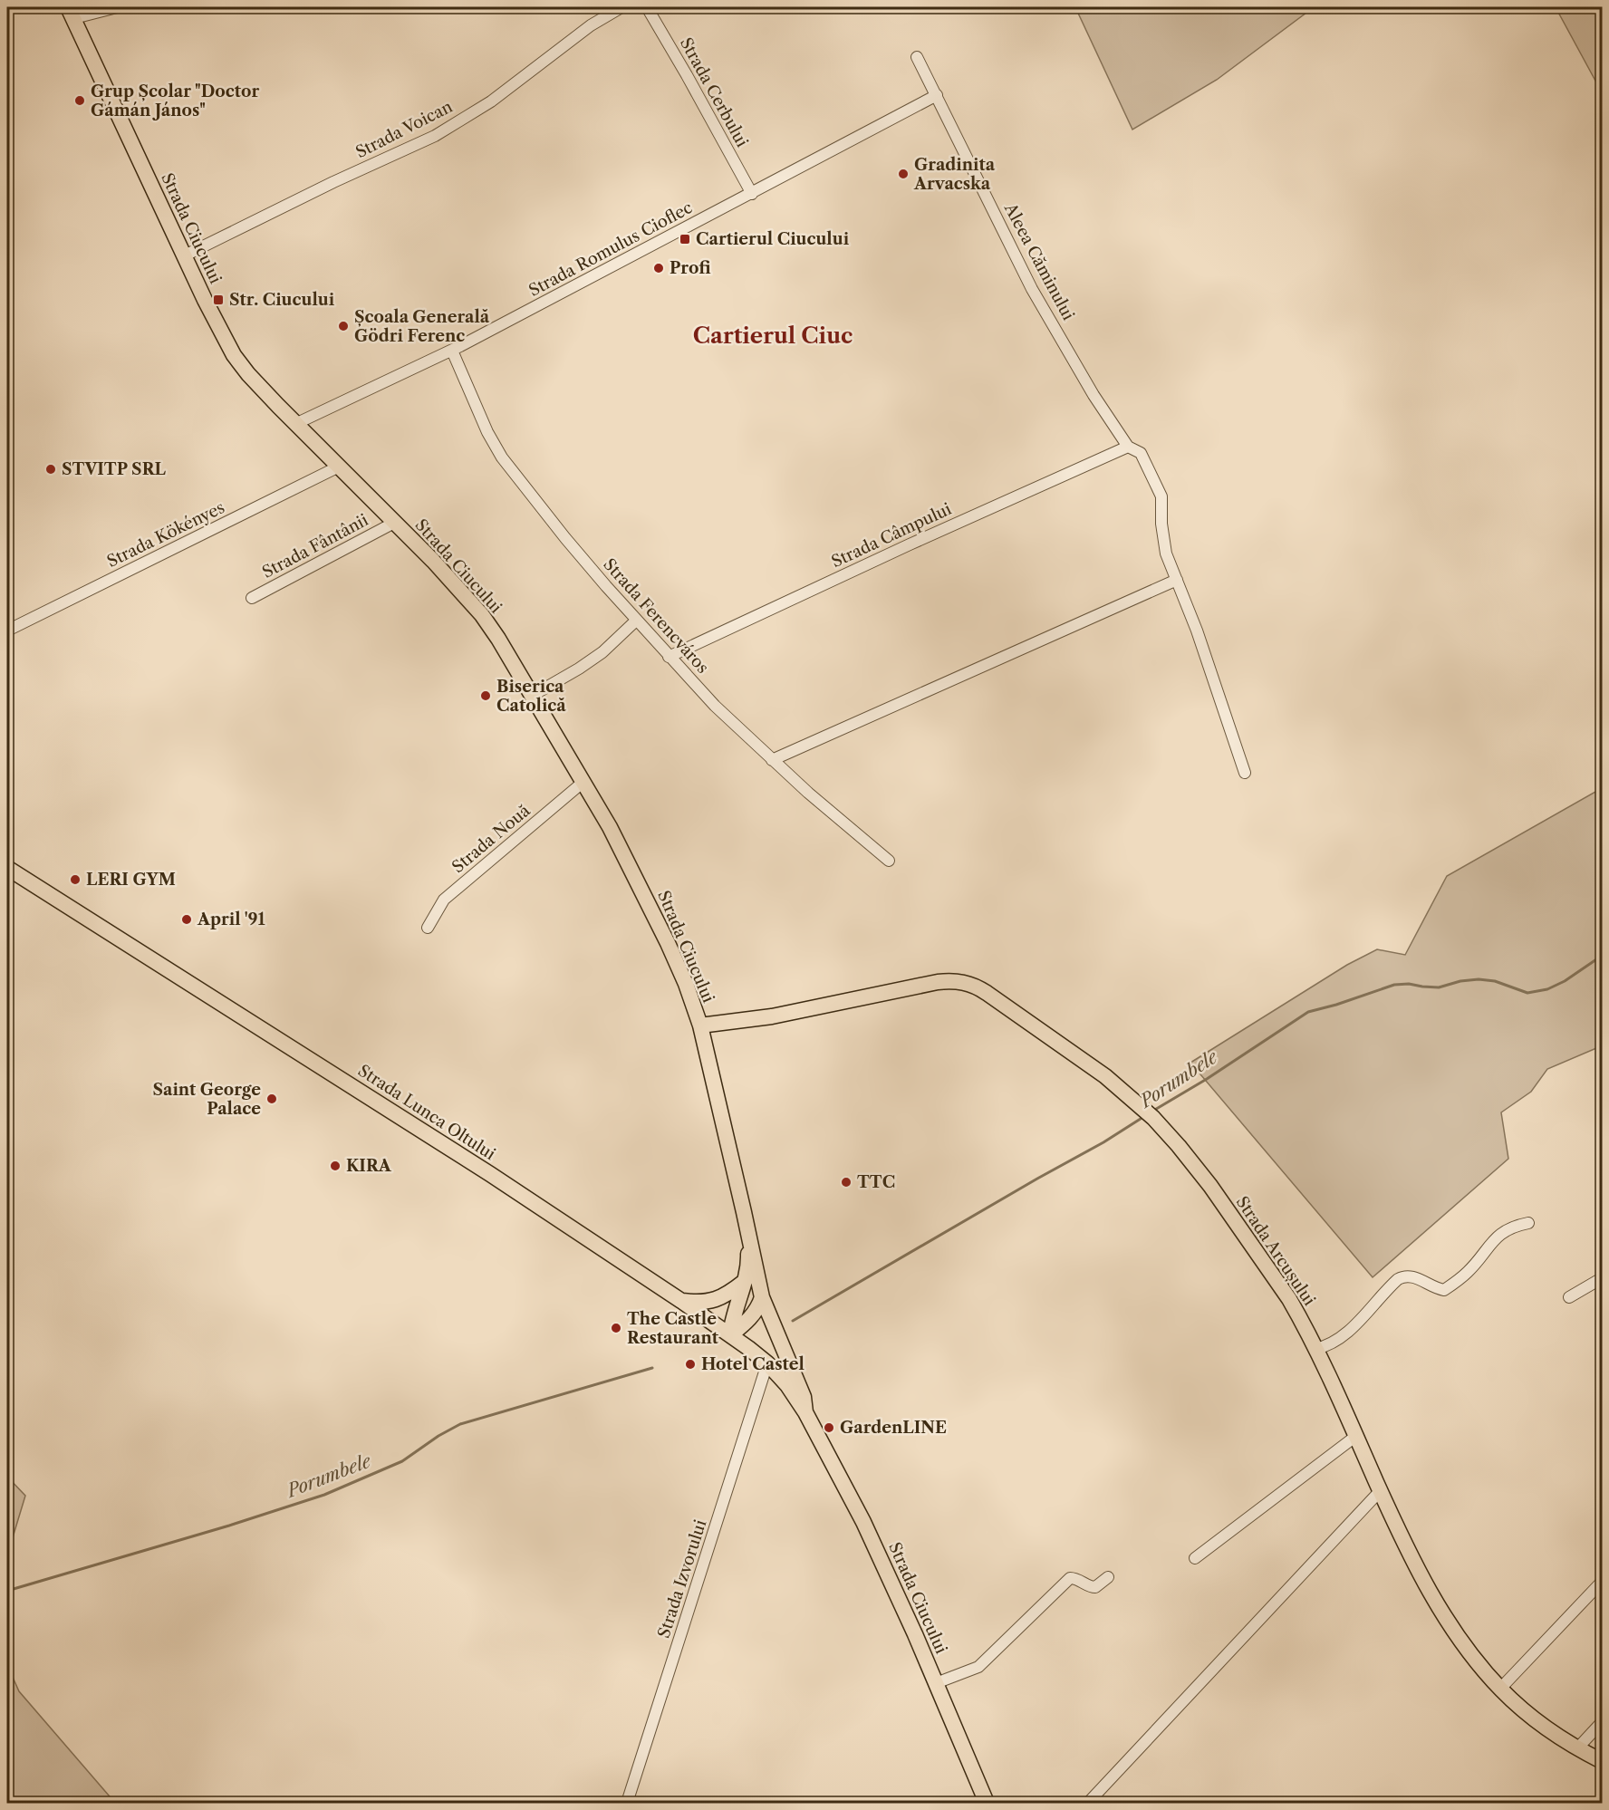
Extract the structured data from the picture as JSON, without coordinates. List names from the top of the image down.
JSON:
{
  "streets": {
    "main road": ["Strada Ciucului", "Strada Lunca Oltului", "Strada Arcușului"],
    "street": [
      "Strada Cerbului",
      "Strada Voican",
      "Strada Romulus Cioflec",
      "Aleea Căminului",
      "Strada Kökényes",
      "Strada Câmpului",
      "Strada Fântânii",
      "Strada Ferencváros",
      "Strada Nouă",
      "Strada Izvorului"
    ]
  },
  "crossings": [
    ["Strada Cerbului", "Strada Romulus Cioflec"],
    ["Strada Voican", "Strada Ciucului"],
    ["Strada Ciucului", "Strada Romulus Cioflec"],
    ["Strada Ciucului", "Strada Kökényes"],
    ["Strada Ciucului", "Strada Fântânii"],
    ["Strada Ciucului", "Strada Nouă"],
    ["Strada Ciucului", "Strada Lunca Oltului"],
    ["Strada Ciucului", "Strada Arcușului"],
    ["Strada Romulus Cioflec", "Aleea Căminului"],
    ["Strada Romulus Cioflec", "Strada Ferencváros"],
    ["Aleea Căminului", "Strada Câmpului"],
    ["Strada Câmpului", "Strada Ferencváros"],
    ["Strada Lunca Oltului", "Strada Izvorului"]
  ],
  "districts": ["Cartierul Ciuc"],
  "water": ["Porumbele"],
  "places": {
    "other": [
      "Grup Școlar \"Doctor Gámán János\"",
      "Gradinita Arvacska",
      "Profi",
      "Școala Generală Gödri Ferenc",
      "STVITP SRL",
      "Biserica Catolică",
      "LERI GYM",
      "April '91",
      "Saint George Palace",
      "KIRA",
      "TTC",
      "The Castle Restaurant",
      "Hotel Castel",
      "GardenLINE"
    ],
    "transit": ["Cartierul Ciucului", "Str. Ciucului"]
  }
}
